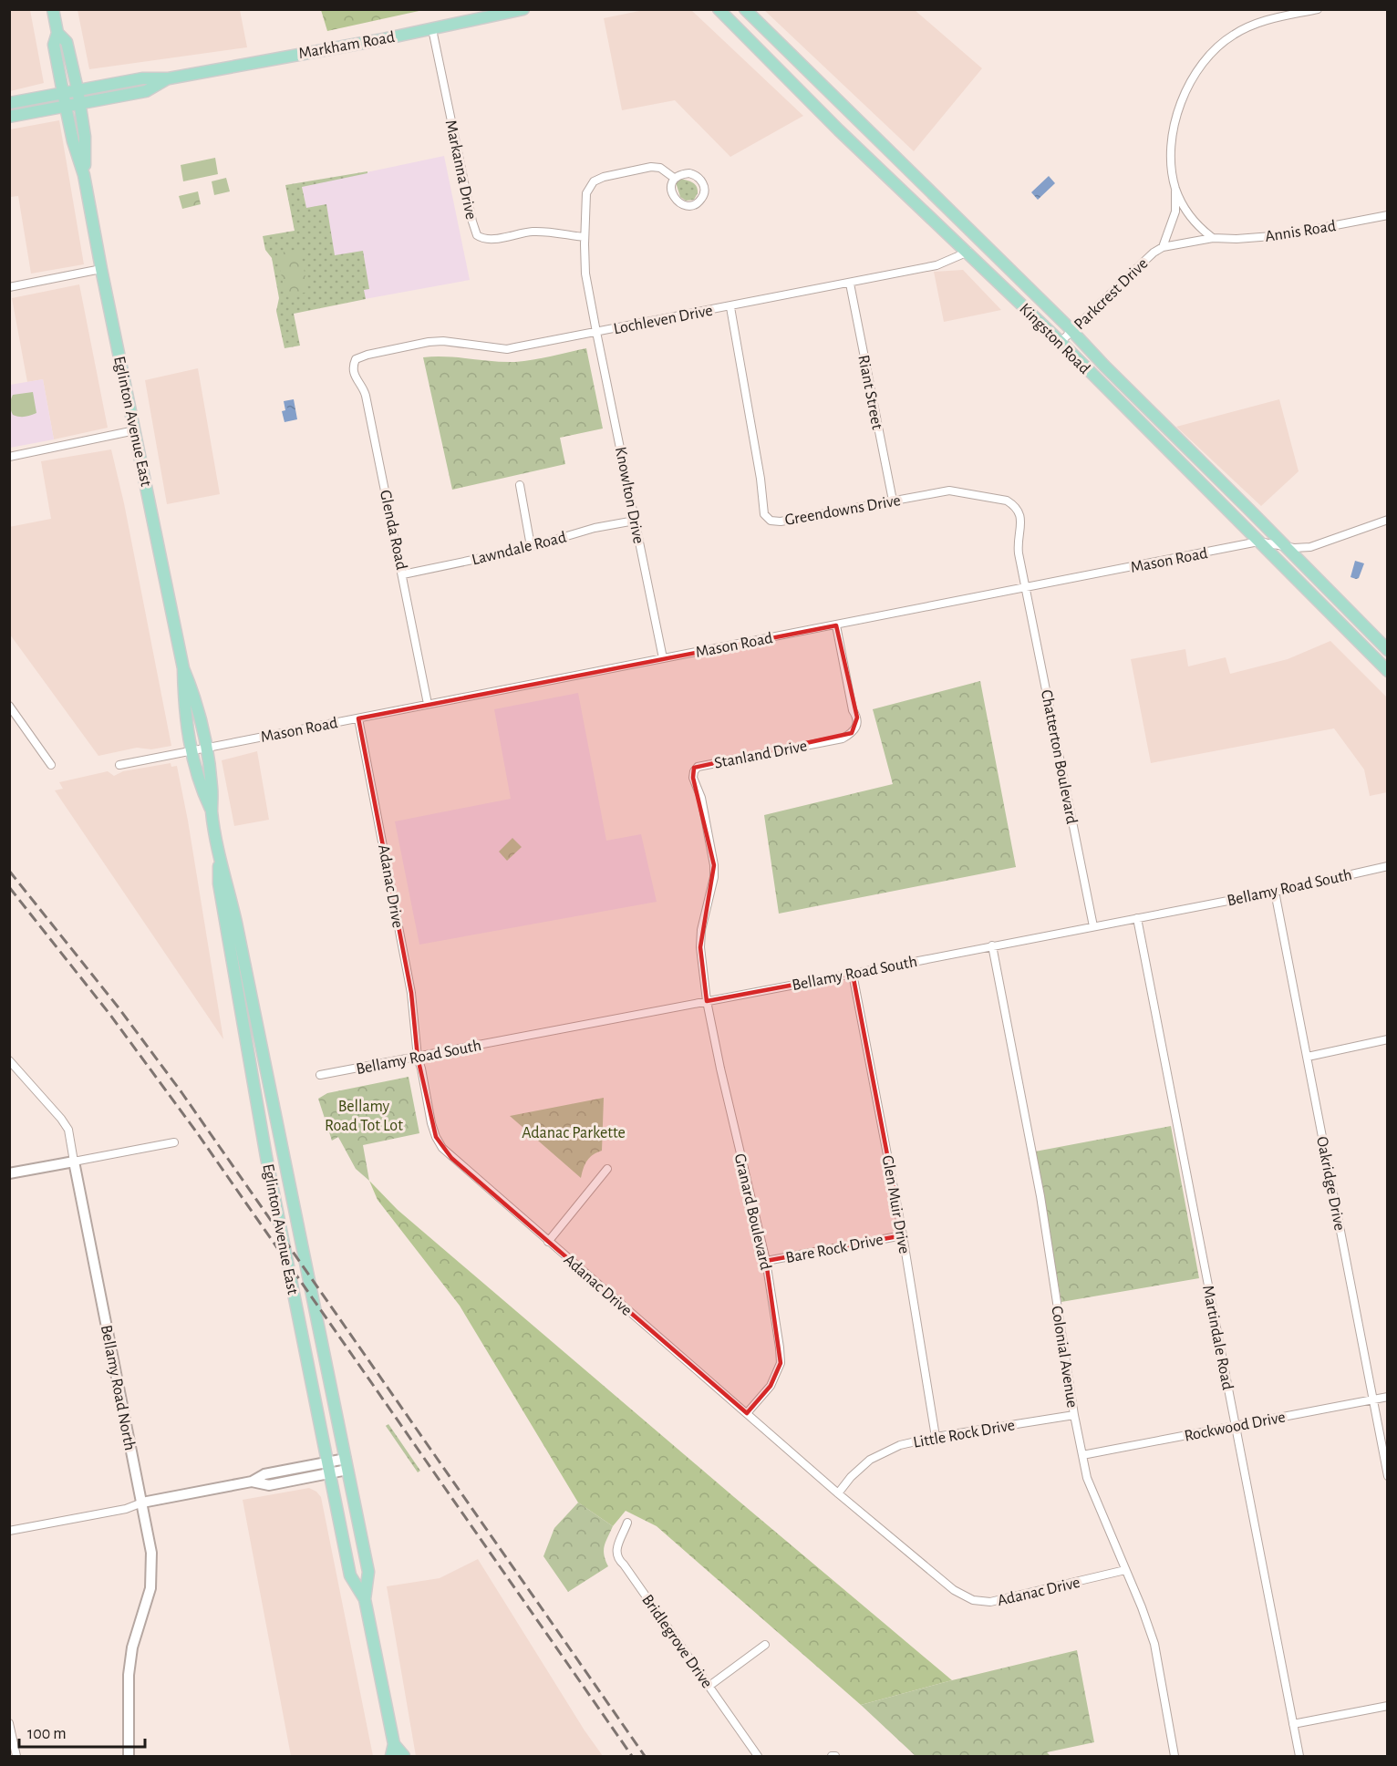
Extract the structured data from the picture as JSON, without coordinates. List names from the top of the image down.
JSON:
{
  "streets": {
    "main road": ["Markham Road", "Kingston Road", "Eglinton Avenue East"],
    "street": [
      "Markanna Drive",
      "Annis Road",
      "Parkcrest Drive",
      "Lochleven Drive",
      "Riant Street",
      "Knowlton Drive",
      "Greendowns Drive",
      "Glenda Road",
      "Lawndale Road",
      "Mason Road",
      "Stanland Drive",
      "Chatterton Boulevard",
      "Adanac Drive",
      "Bellamy Road South",
      "Oakridge Drive",
      "Glen Muir Drive",
      "Granard Boulevard",
      "Bare Rock Drive",
      "Martindale Road",
      "Colonial Avenue",
      "Bellamy Road North",
      "Rockwood Drive",
      "Little Rock Drive",
      "Bridlegrove Drive"
    ]
  },
  "crossings": [
    ["Markham Road", "Markanna Drive"],
    ["Markham Road", "Eglinton Avenue East"],
    ["Markanna Drive", "Knowlton Drive"],
    ["Annis Road", "Parkcrest Drive"],
    ["Parkcrest Drive", "Kingston Road"],
    ["Lochleven Drive", "Kingston Road"],
    ["Lochleven Drive", "Riant Street"],
    ["Lochleven Drive", "Knowlton Drive"],
    ["Lochleven Drive", "Greendowns Drive"],
    ["Lochleven Drive", "Glenda Road"],
    ["Kingston Road", "Mason Road"],
    ["Riant Street", "Greendowns Drive"],
    ["Eglinton Avenue East", "Mason Road"],
    ["Knowlton Drive", "Lawndale Road"],
    ["Knowlton Drive", "Mason Road"],
    ["Greendowns Drive", "Mason Road"],
    ["Greendowns Drive", "Chatterton Boulevard"],
    ["Glenda Road", "Lawndale Road"],
    ["Glenda Road", "Mason Road"],
    ["Mason Road", "Stanland Drive"],
    ["Mason Road", "Chatterton Boulevard"],
    ["Mason Road", "Adanac Drive"],
    ["Stanland Drive", "Bellamy Road South"],
    ["Stanland Drive", "Granard Boulevard"],
    ["Chatterton Boulevard", "Bellamy Road South"],
    ["Adanac Drive", "Bellamy Road South"],
    ["Adanac Drive", "Granard Boulevard"],
    ["Adanac Drive", "Colonial Avenue"],
    ["Adanac Drive", "Little Rock Drive"],
    ["Bellamy Road South", "Oakridge Drive"],
    ["Bellamy Road South", "Glen Muir Drive"],
    ["Bellamy Road South", "Granard Boulevard"],
    ["Bellamy Road South", "Martindale Road"],
    ["Bellamy Road South", "Colonial Avenue"],
    ["Oakridge Drive", "Rockwood Drive"],
    ["Glen Muir Drive", "Bare Rock Drive"],
    ["Glen Muir Drive", "Little Rock Drive"],
    ["Granard Boulevard", "Bare Rock Drive"],
    ["Martindale Road", "Rockwood Drive"],
    ["Colonial Avenue", "Rockwood Drive"],
    ["Colonial Avenue", "Little Rock Drive"]
  ],
  "parks": ["Bellamy Road Tot Lot", "Adanac Parkette"],
  "scale_bar": "100 m"
}
